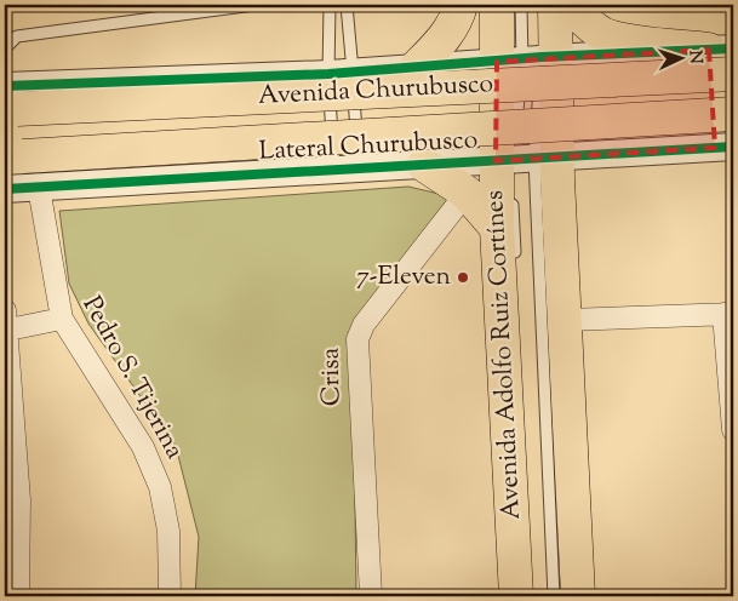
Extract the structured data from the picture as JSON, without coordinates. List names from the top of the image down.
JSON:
{
  "streets": {
    "main road": ["Avenida Churubusco", "Avenida Adolfo Ruiz Cortínes"],
    "street": ["Lateral Churubusco", "Crisa", "Pedro S. Tijerina"]
  },
  "crossings": [
    ["Lateral Churubusco", "Avenida Adolfo Ruiz Cortínes"],
    ["Lateral Churubusco", "Pedro S. Tijerina"]
  ],
  "places": ["7-Eleven"],
  "north": "right"
}
